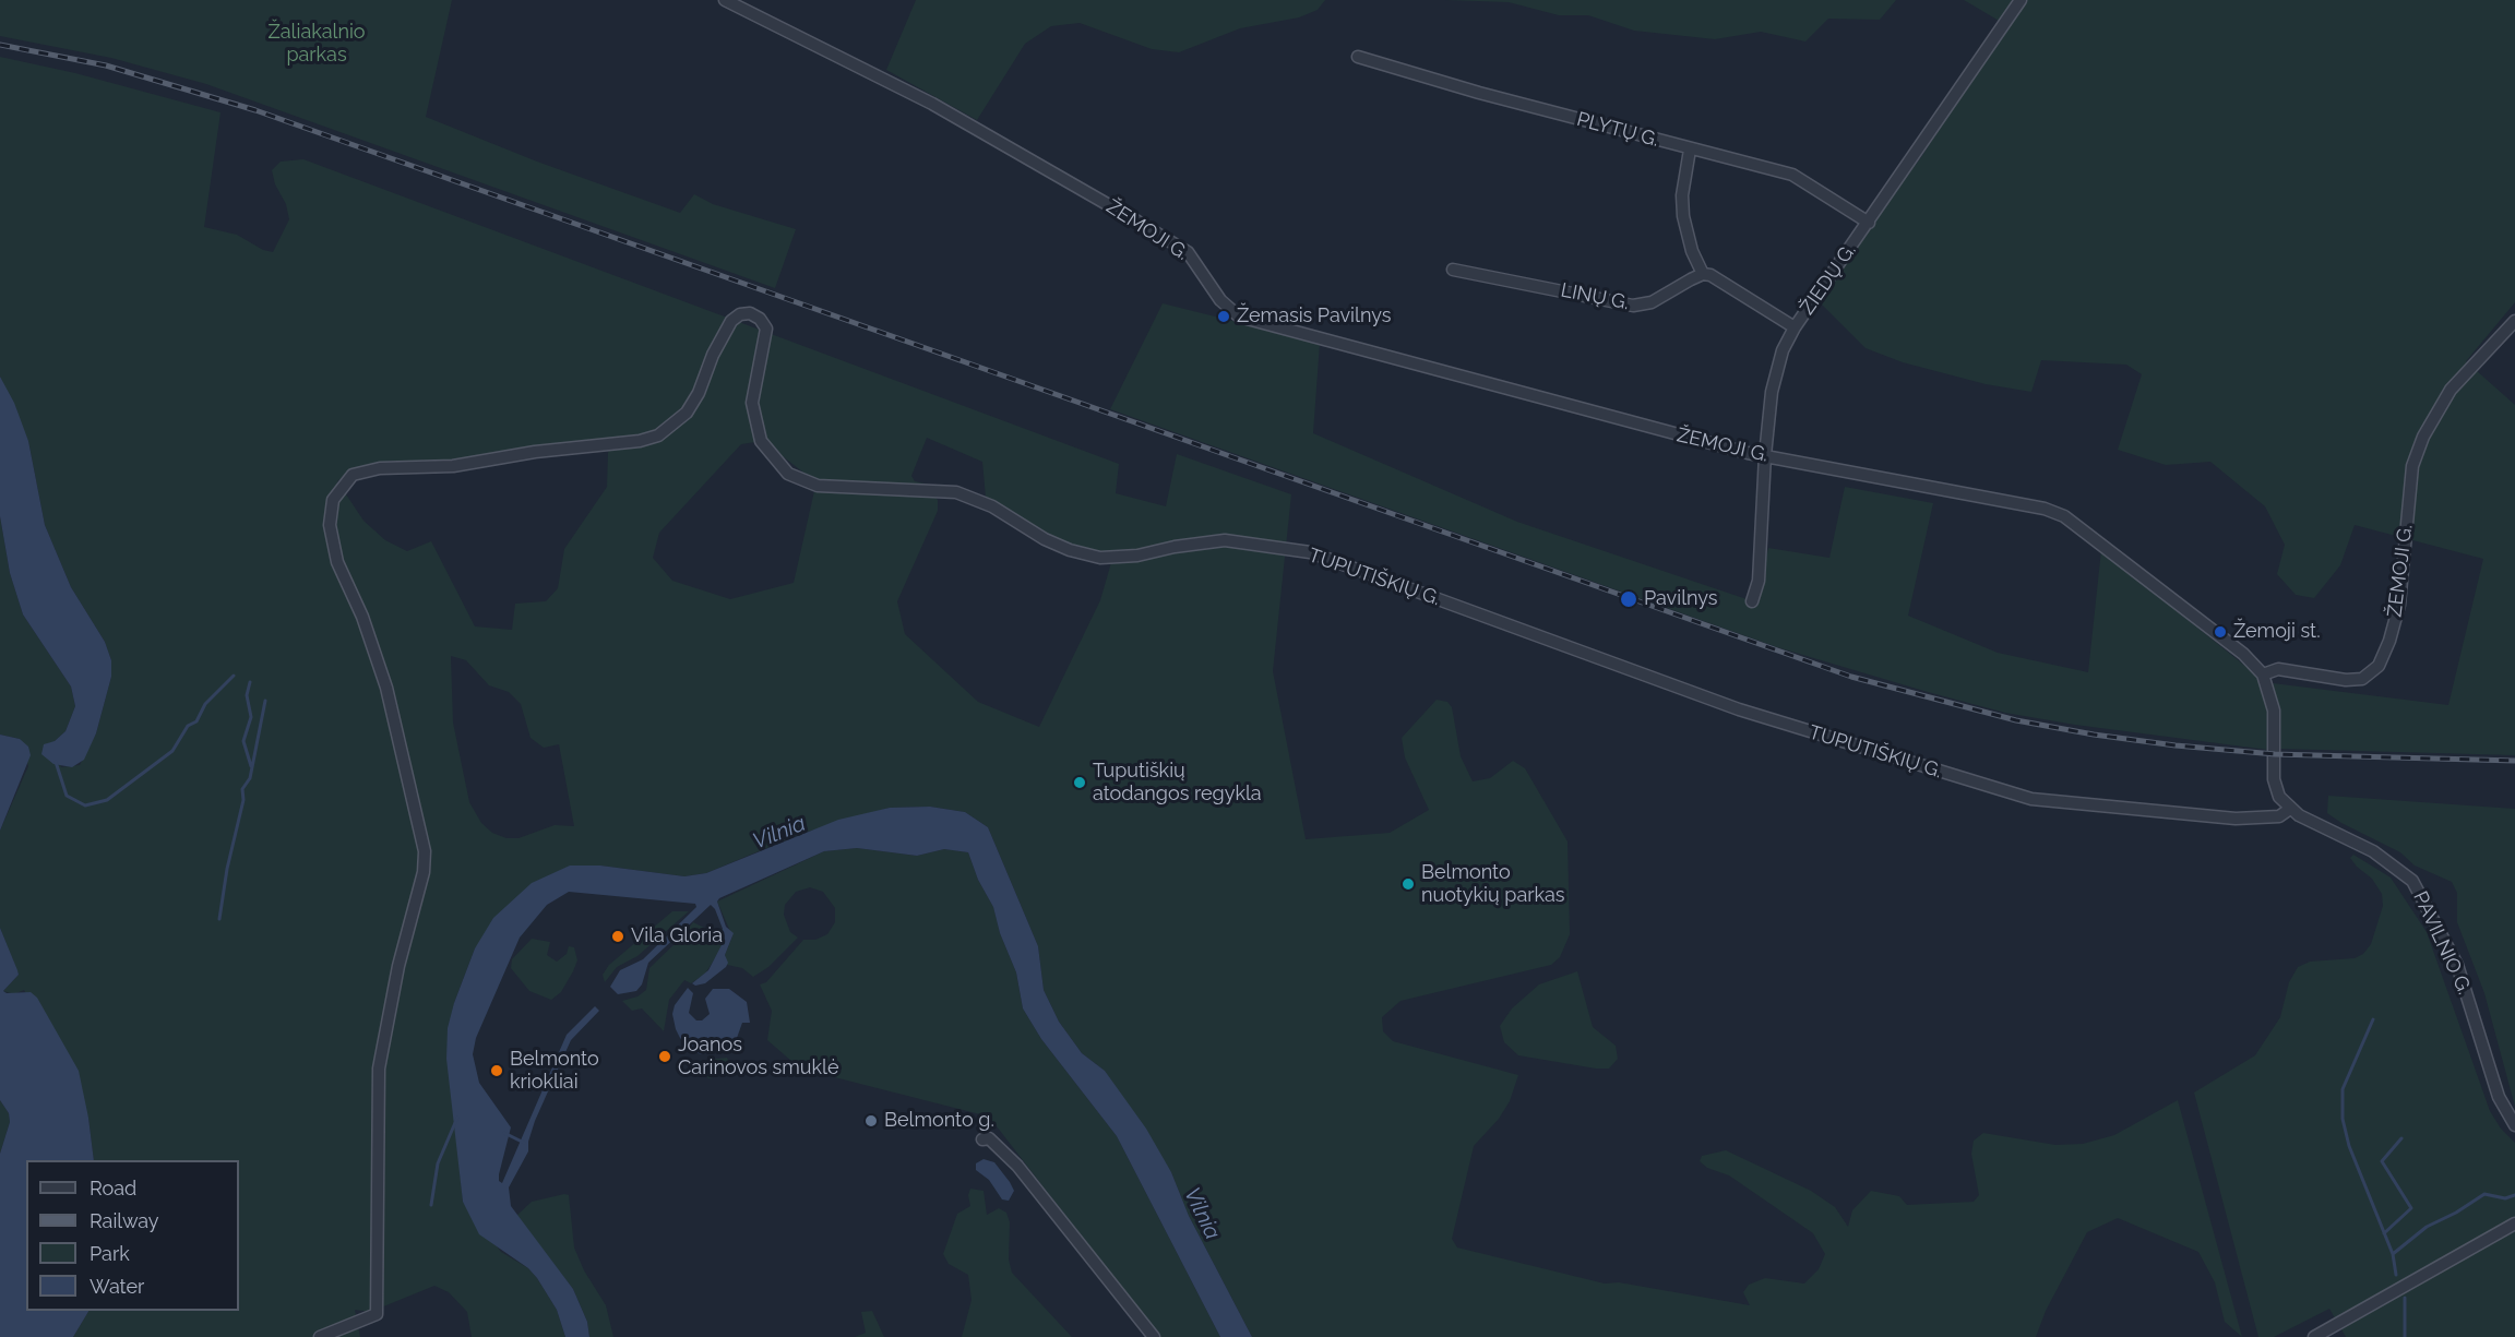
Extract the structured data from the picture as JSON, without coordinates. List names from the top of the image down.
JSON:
{
  "streets": {
    "street": [
      "PLYTŲ G.",
      "ŽEMOJI G.",
      "ŽIEDŲ G.",
      "LINŲ G.",
      "TUPUTIŠKIŲ G.",
      "PAVILNIO G."
    ]
  },
  "crossings": [
    ["PLYTŲ G.", "ŽIEDŲ G."],
    ["ŽEMOJI G.", "ŽIEDŲ G."],
    ["ŽEMOJI G.", "PAVILNIO G."],
    ["TUPUTIŠKIŲ G.", "PAVILNIO G."]
  ],
  "water": ["Vilnia"],
  "parks": ["Žaliakalnio parkas"],
  "places": [
    "Žemasis Pavilnys",
    "Pavilnys",
    "Žemoji st.",
    "Tuputiškių atodangos regykla",
    "Belmonto nuotykių parkas",
    "Vila Gloria",
    "Joanos Carinovos smuklė",
    "Belmonto kriokliai",
    "Belmonto g."
  ],
  "legend": [
    "Road",
    "Railway",
    "Park",
    "Water"
  ]
}
